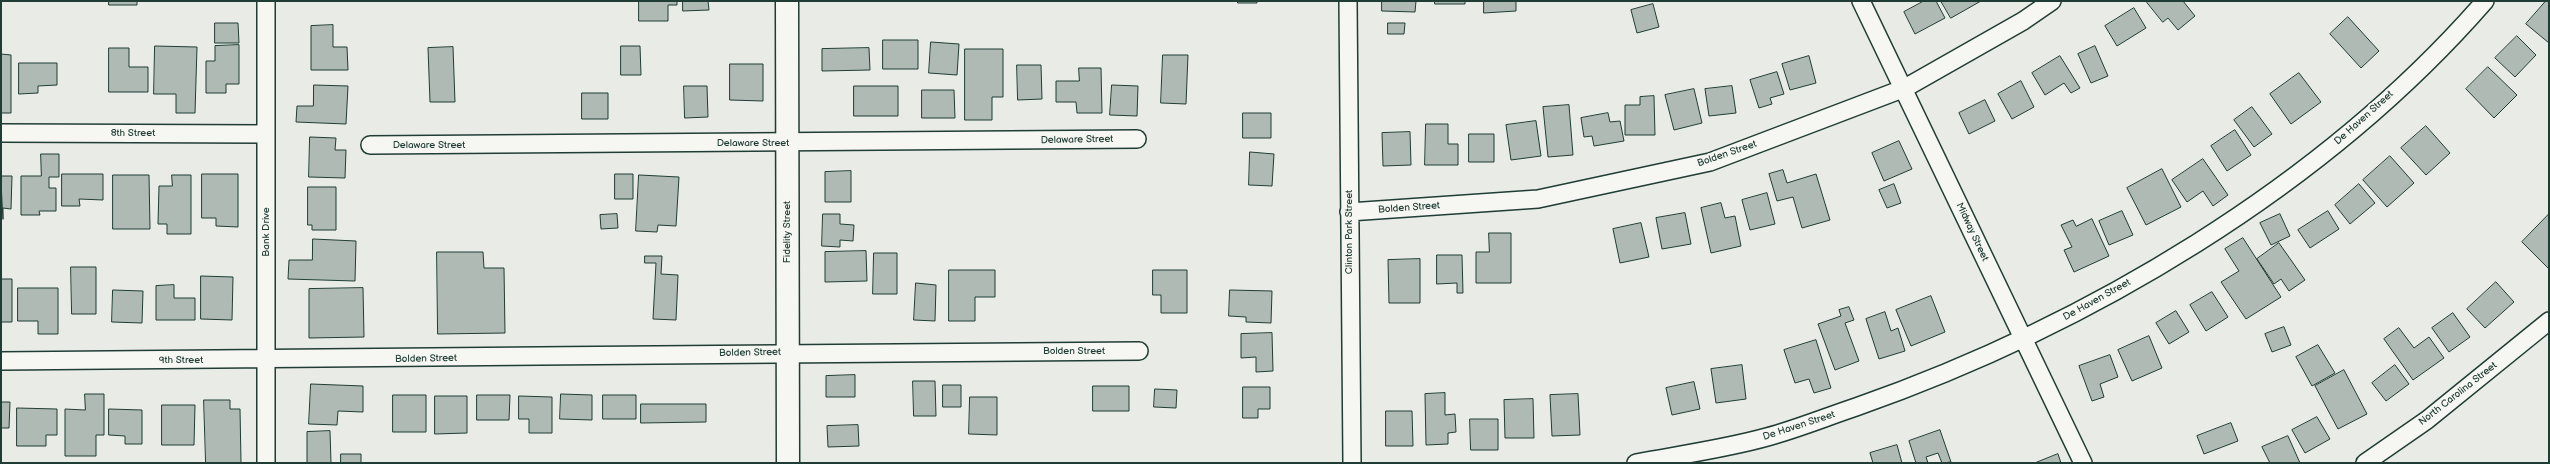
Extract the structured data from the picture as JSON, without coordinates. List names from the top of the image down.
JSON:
{
  "streets": {
    "main road": ["Fidelity Street"],
    "street": [
      "De Haven Street",
      "8th Street",
      "Delaware Street",
      "Bolden Street",
      "Bank Drive",
      "Clinton Park Street",
      "Midway Street",
      "9th Street",
      "North Carolina Street"
    ]
  },
  "crossings": [
    ["De Haven Street", "Midway Street"],
    ["8th Street", "Bank Drive"],
    ["Delaware Street", "Fidelity Street"],
    ["Bolden Street", "Fidelity Street"],
    ["Bolden Street", "Clinton Park Street"],
    ["Bolden Street", "Midway Street"],
    ["Bolden Street", "9th Street"],
    ["Bank Drive", "9th Street"]
  ]
}
